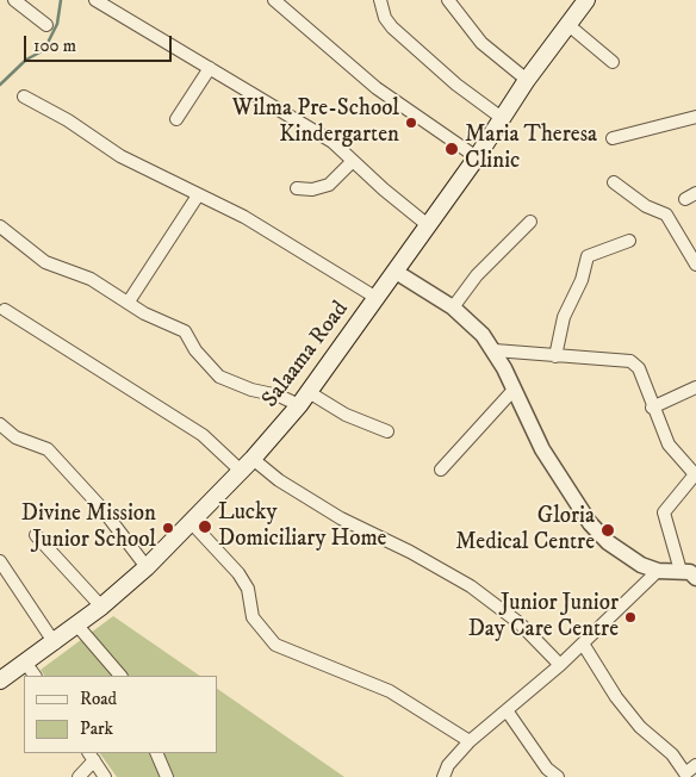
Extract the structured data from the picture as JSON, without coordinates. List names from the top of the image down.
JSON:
{
  "streets": {
    "main road": ["Salaama Road"]
  },
  "places": [
    "Wilma Pre-School Kindergarten",
    "Maria Theresa Clinic",
    "Lucky Domiciliary Home",
    "Divine Mission Junior School",
    "Gloria Medical Centre",
    "Junior Junior Day Care Centre"
  ],
  "legend": ["Road", "Park"],
  "scale_bar": "100 m"
}
